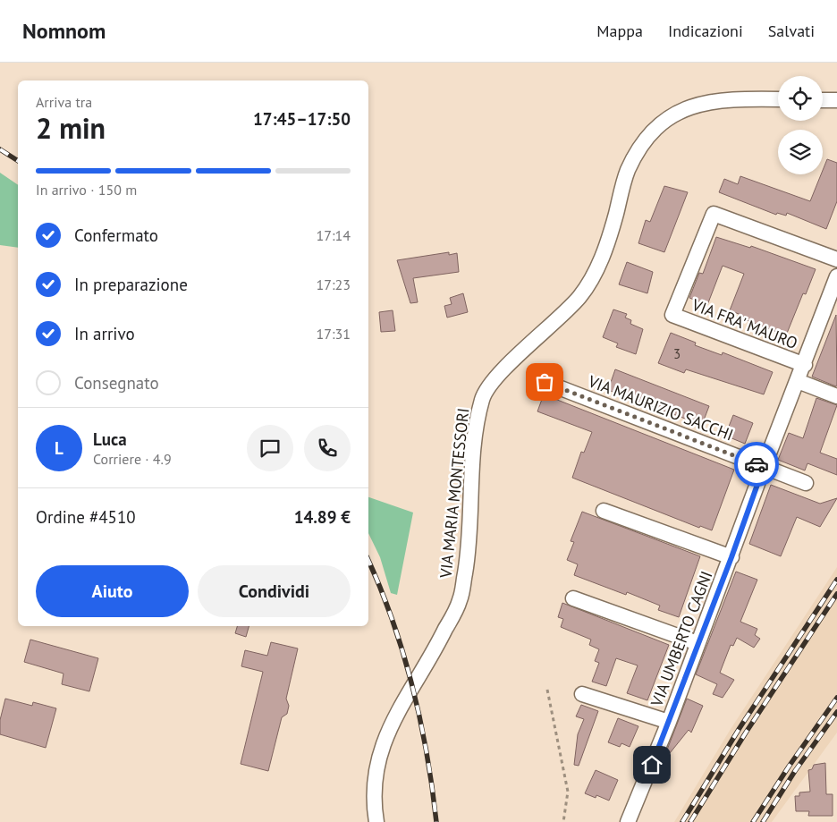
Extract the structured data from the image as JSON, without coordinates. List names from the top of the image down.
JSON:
{
  "streets": {
    "street": [
      "VIA FRA' MAURO",
      "VIA MAURIZIO SACCHI",
      "VIA MARIA MONTESSORI",
      "VIA UMBERTO CAGNI"
    ]
  },
  "crossings": [
    ["VIA FRA' MAURO", "VIA UMBERTO CAGNI"],
    ["VIA MAURIZIO SACCHI", "VIA UMBERTO CAGNI"]
  ],
  "house_numbers": ["3"],
  "page": {
    "header": "Nomnom",
    "nav": ["Mappa", "Indicazioni", "Salvati"],
    "heading": ["2 min", "Arriva tra", "17:45–17:50"],
    "panel": [
      "Luca",
      "Corriere · 4.9",
      "Ordine #4510",
      "14.89 €"
    ],
    "bar": "In arrivo · 150 m",
    "list": [
      ["Confermato", "17:14"],
      ["In preparazione", "17:23"],
      ["In arrivo", "17:31"],
      "Consegnato"
    ],
    "round": "L",
    "buttons": ["Aiuto", "Condividi"]
  }
}
